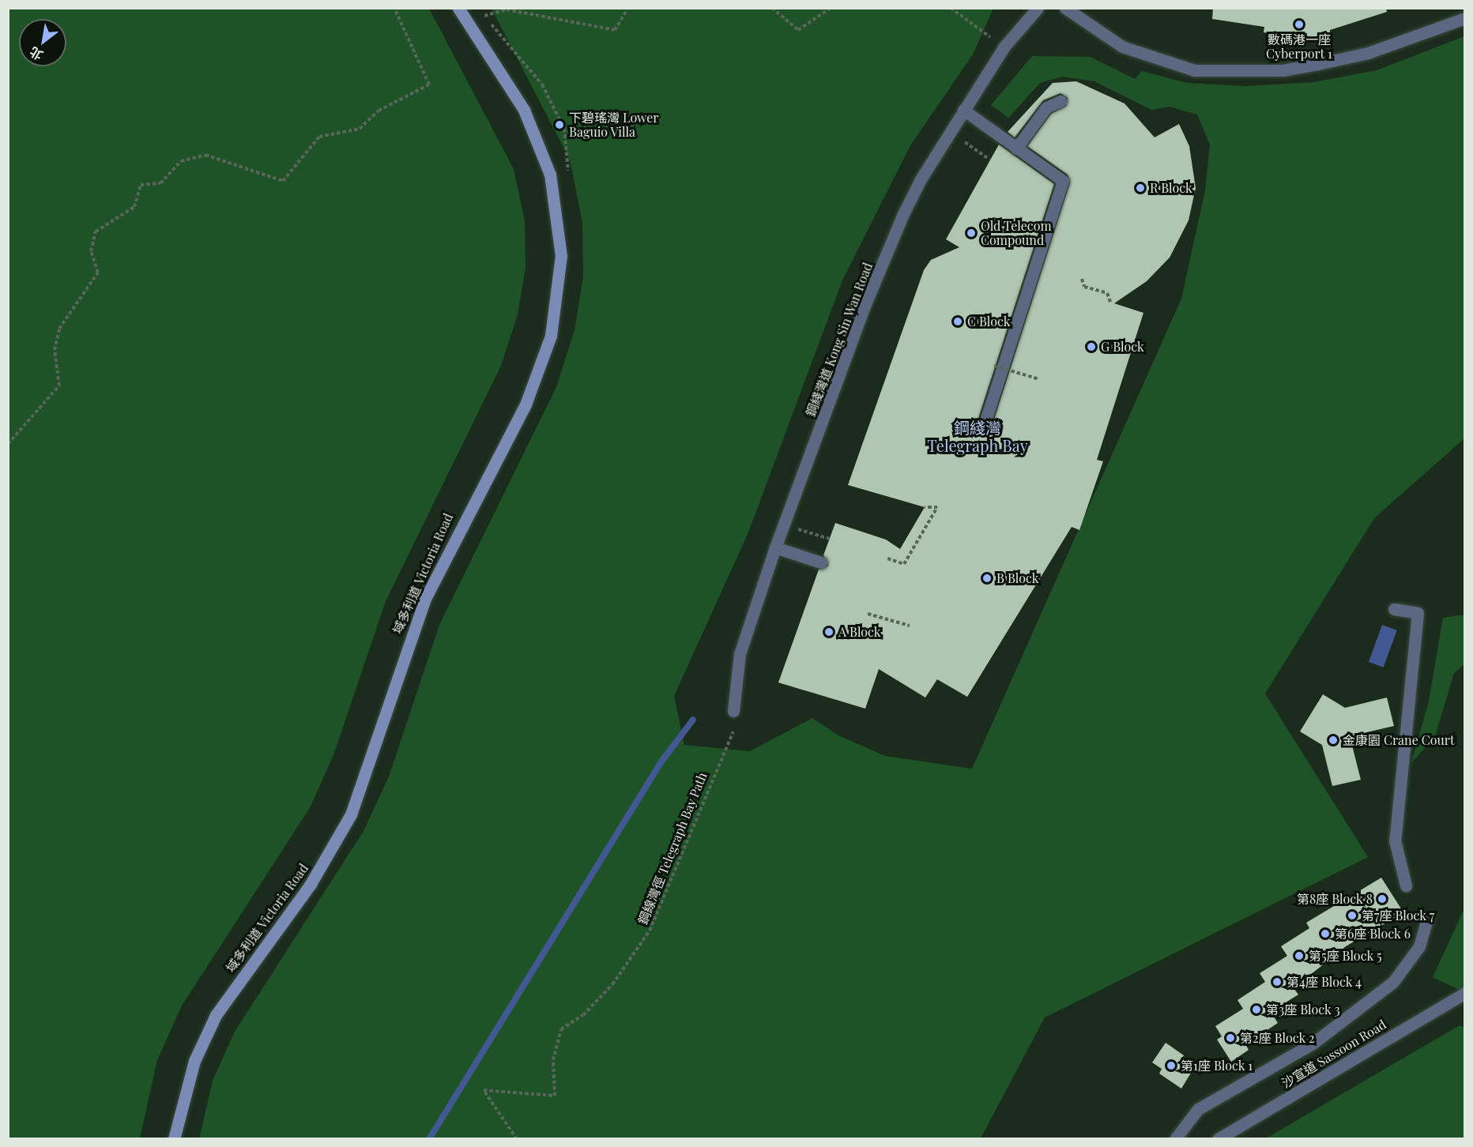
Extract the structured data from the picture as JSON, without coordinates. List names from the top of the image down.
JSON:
{
  "streets": {
    "main road": ["域多利道 Victoria Road"],
    "street": ["鋼綫灣道 Kong Sin Wan Road", "沙宣道 Sassoon Road"],
    "path": ["鋼線灣徑 Telegraph Bay Path"]
  },
  "districts": ["鋼綫灣 Telegraph Bay"],
  "places": [
    "數碼港一座 Cyberport 1",
    "下碧瑤灣 Lower Baguio Villa",
    "R Block",
    "Old Telecom Compound",
    "C Block",
    "G Block",
    "B Block",
    "A Block",
    "金康園 Crane Court",
    "第8座 Block 8",
    "第7座 Block 7",
    "第6座 Block 6",
    "第5座 Block 5",
    "第4座 Block 4",
    "第3座 Block 3",
    "第2座 Block 2",
    "第1座 Block 1"
  ],
  "north": "bottom left"
}
